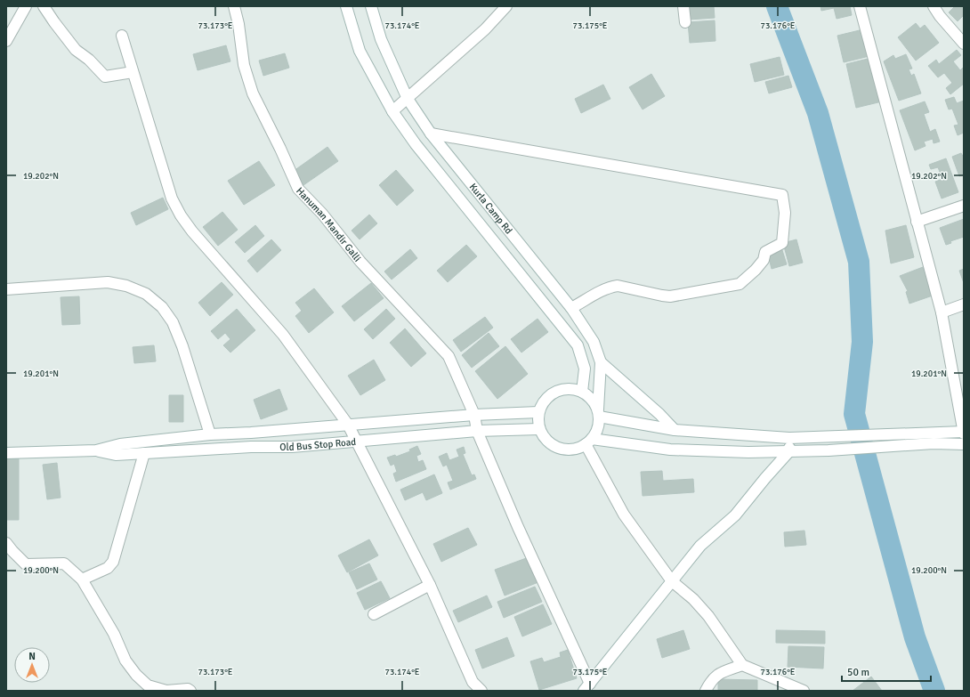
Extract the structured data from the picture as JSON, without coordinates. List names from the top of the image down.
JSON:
{
  "streets": {
    "street": ["Kurla Camp Rd", "Hanuman Mandir Galli", "Old Bus Stop Road"]
  },
  "crossings": [
    ["Kurla Camp Rd", "Old Bus Stop Road"],
    ["Hanuman Mandir Galli", "Old Bus Stop Road"]
  ],
  "scale_bar": "50 m",
  "north": "top",
  "coordinates": [
    "73.173°E",
    "73.174°E",
    "73.175°E",
    "73.176°E",
    "19.202°N",
    "19.201°N",
    "19.200°N"
  ]
}
